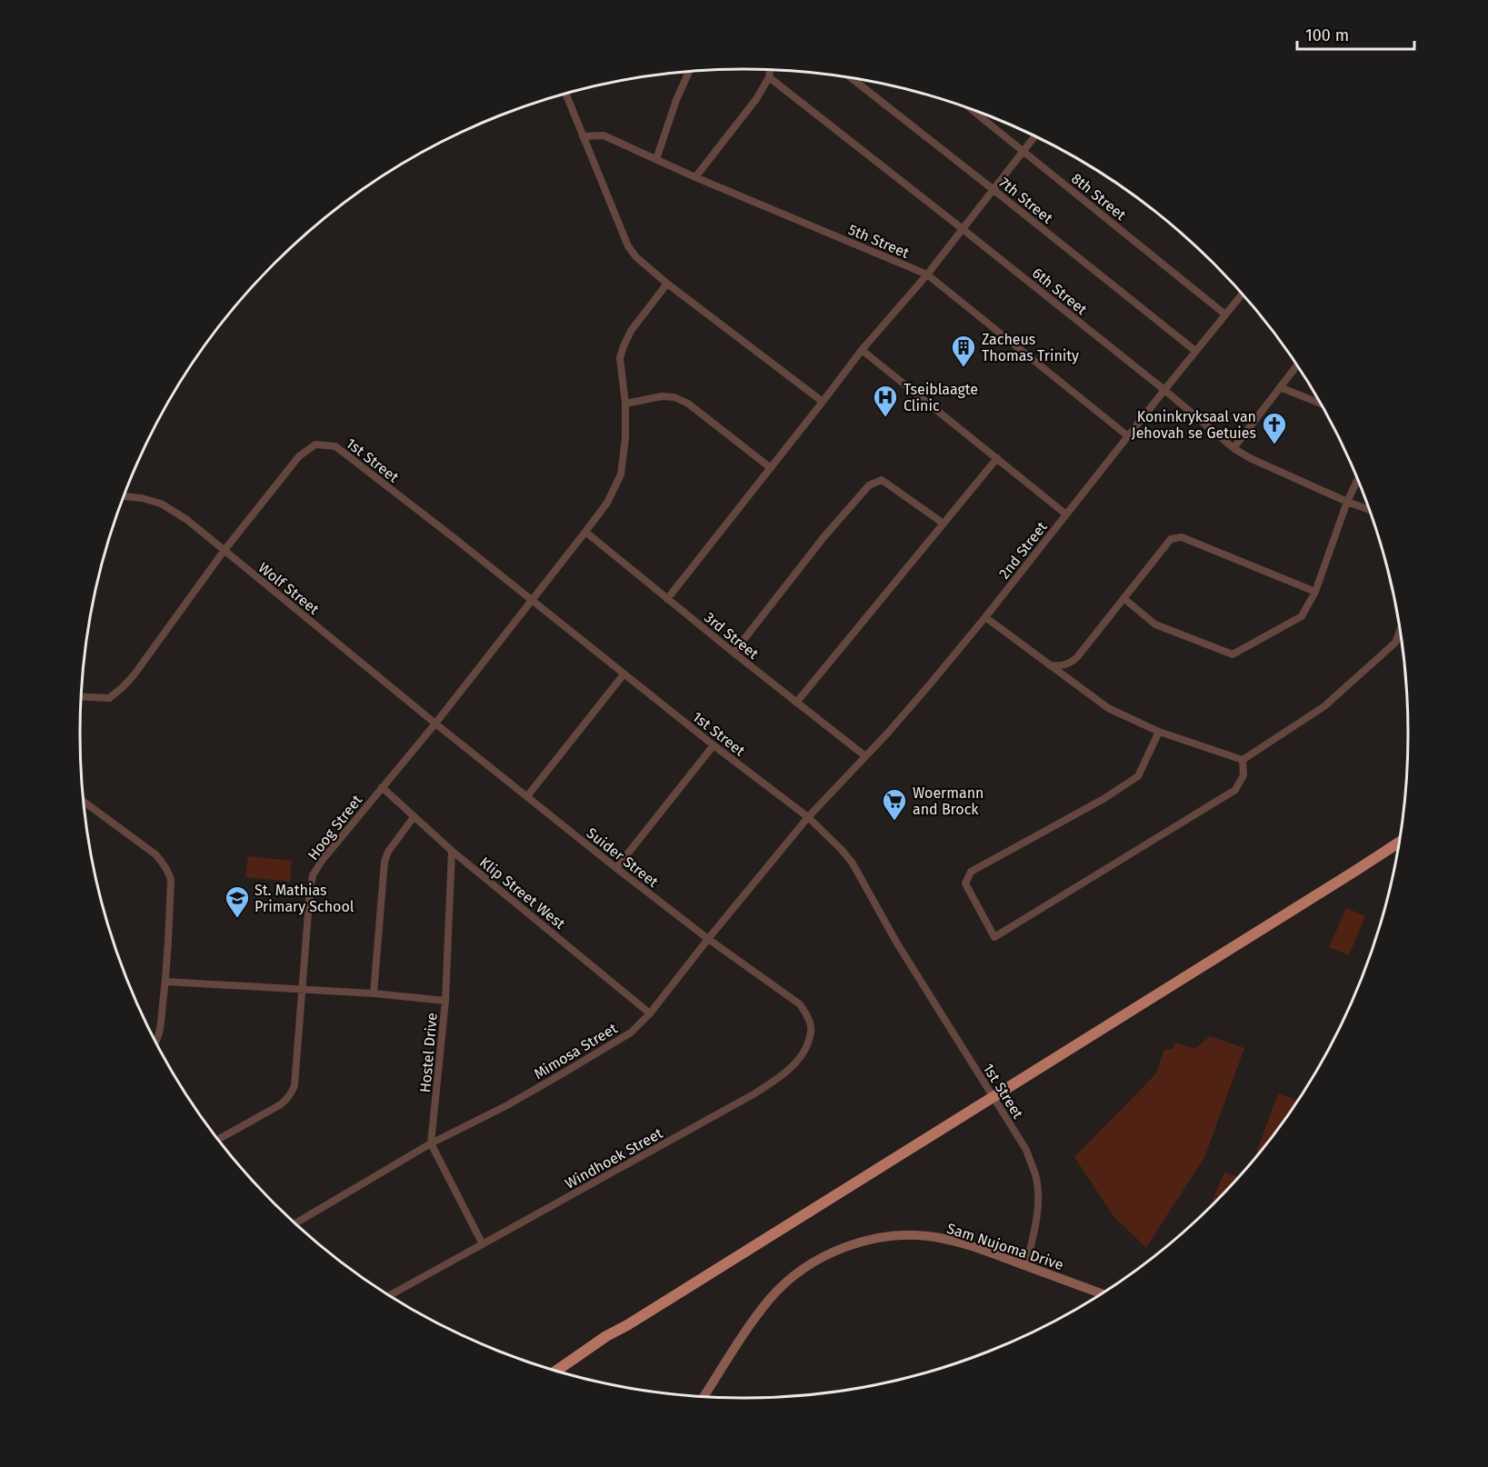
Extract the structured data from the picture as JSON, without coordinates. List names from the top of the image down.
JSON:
{
  "streets": {
    "main road": ["Sam Nujoma Drive"],
    "street": [
      "8th Street",
      "7th Street",
      "5th Street",
      "6th Street",
      "1st Street",
      "2nd Street",
      "Wolf Street",
      "3rd Street",
      "Hoog Street",
      "Suider Street",
      "Klip Street West",
      "Mimosa Street",
      "Hostel Drive",
      "Windhoek Street"
    ]
  },
  "crossings": [
    ["8th Street", "2nd Street"],
    ["7th Street", "2nd Street"],
    ["5th Street", "2nd Street"],
    ["6th Street", "2nd Street"],
    ["1st Street", "2nd Street"],
    ["1st Street", "Wolf Street"],
    ["1st Street", "Hoog Street"],
    ["1st Street", "Mimosa Street"],
    ["1st Street", "Sam Nujoma Drive"],
    ["2nd Street", "3rd Street"],
    ["2nd Street", "Mimosa Street"],
    ["Wolf Street", "Hoog Street"],
    ["Wolf Street", "Suider Street"],
    ["3rd Street", "Hoog Street"],
    ["Hoog Street", "Suider Street"],
    ["Hoog Street", "Klip Street West"],
    ["Suider Street", "Mimosa Street"],
    ["Suider Street", "Windhoek Street"],
    ["Klip Street West", "Mimosa Street"],
    ["Klip Street West", "Hostel Drive"],
    ["Mimosa Street", "Hostel Drive"]
  ],
  "places": {
    "building": ["Zacheus Thomas Trinity"],
    "hospital": ["Tseiblaagte Clinic"],
    "church": ["Koninkryksaal van Jehovah se Getuies"],
    "supermarket": ["Woermann and Brock"],
    "school or university": ["St. Mathias Primary School"]
  },
  "scale_bar": "100 m"
}
